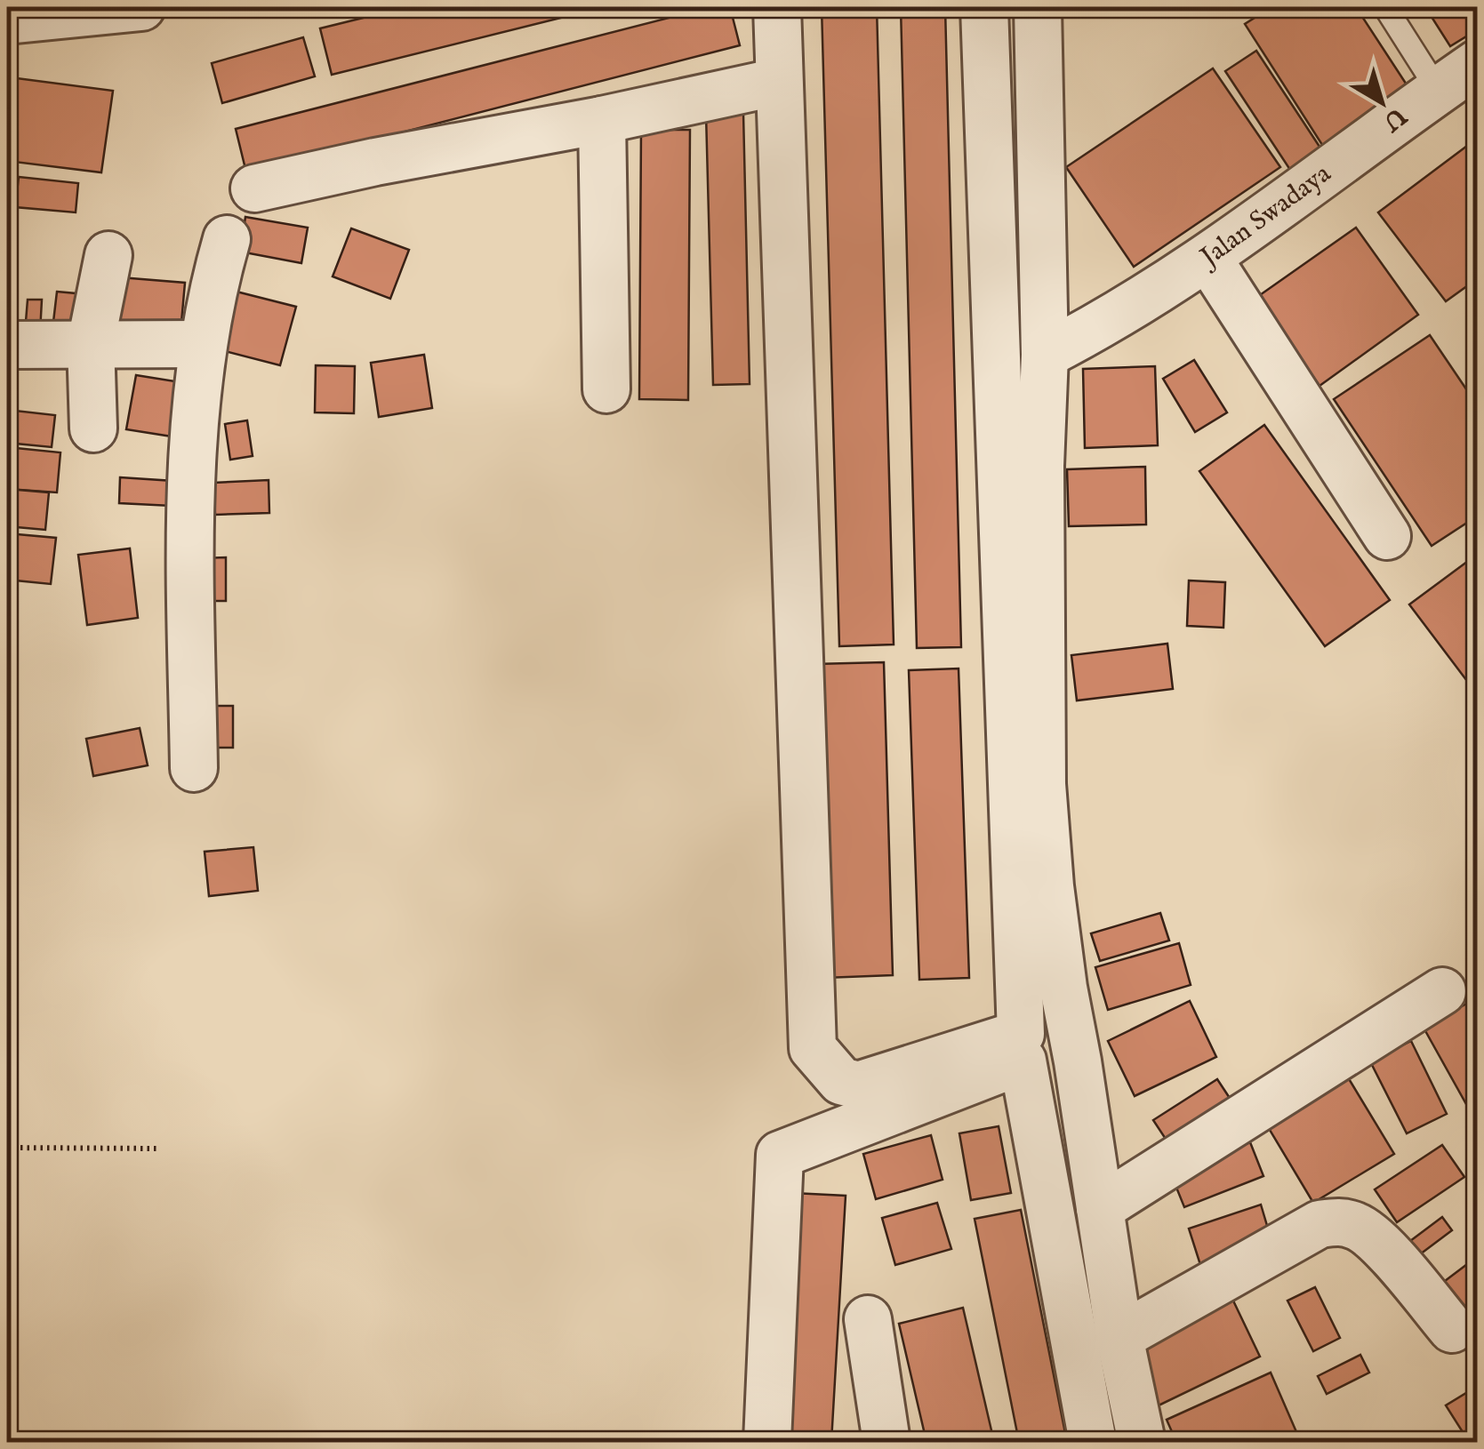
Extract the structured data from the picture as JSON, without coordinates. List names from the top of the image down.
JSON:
{
  "streets": {
    "street": ["Jalan Swadaya"]
  },
  "north": "bottom right"
}
